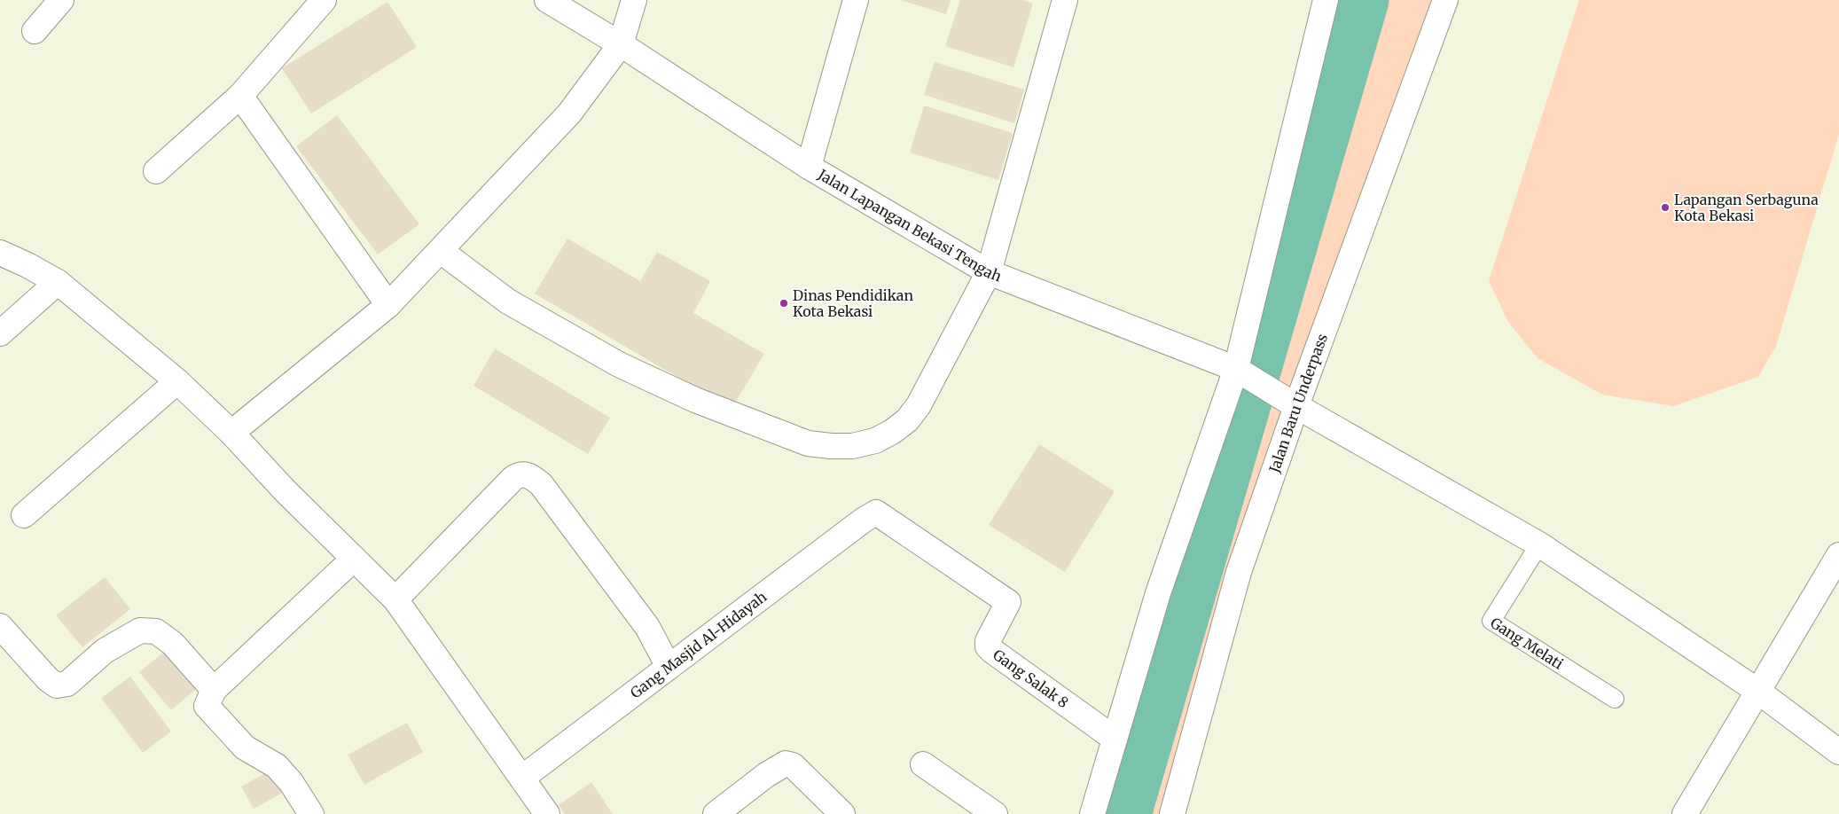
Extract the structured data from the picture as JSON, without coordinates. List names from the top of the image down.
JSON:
{
  "streets": {
    "street": [
      "Jalan Lapangan Bekasi Tengah",
      "Jalan Baru Underpass",
      "Gang Masjid Al-Hidayah",
      "Gang Salak 8"
    ],
    "lane": ["Gang Melati"]
  },
  "crossings": [
    ["Jalan Lapangan Bekasi Tengah", "Jalan Baru Underpass"],
    ["Jalan Lapangan Bekasi Tengah", "Gang Melati"],
    ["Gang Masjid Al-Hidayah", "Gang Salak 8"]
  ],
  "places": ["Lapangan Serbaguna Kota Bekasi", "Dinas Pendidikan Kota Bekasi"]
}
